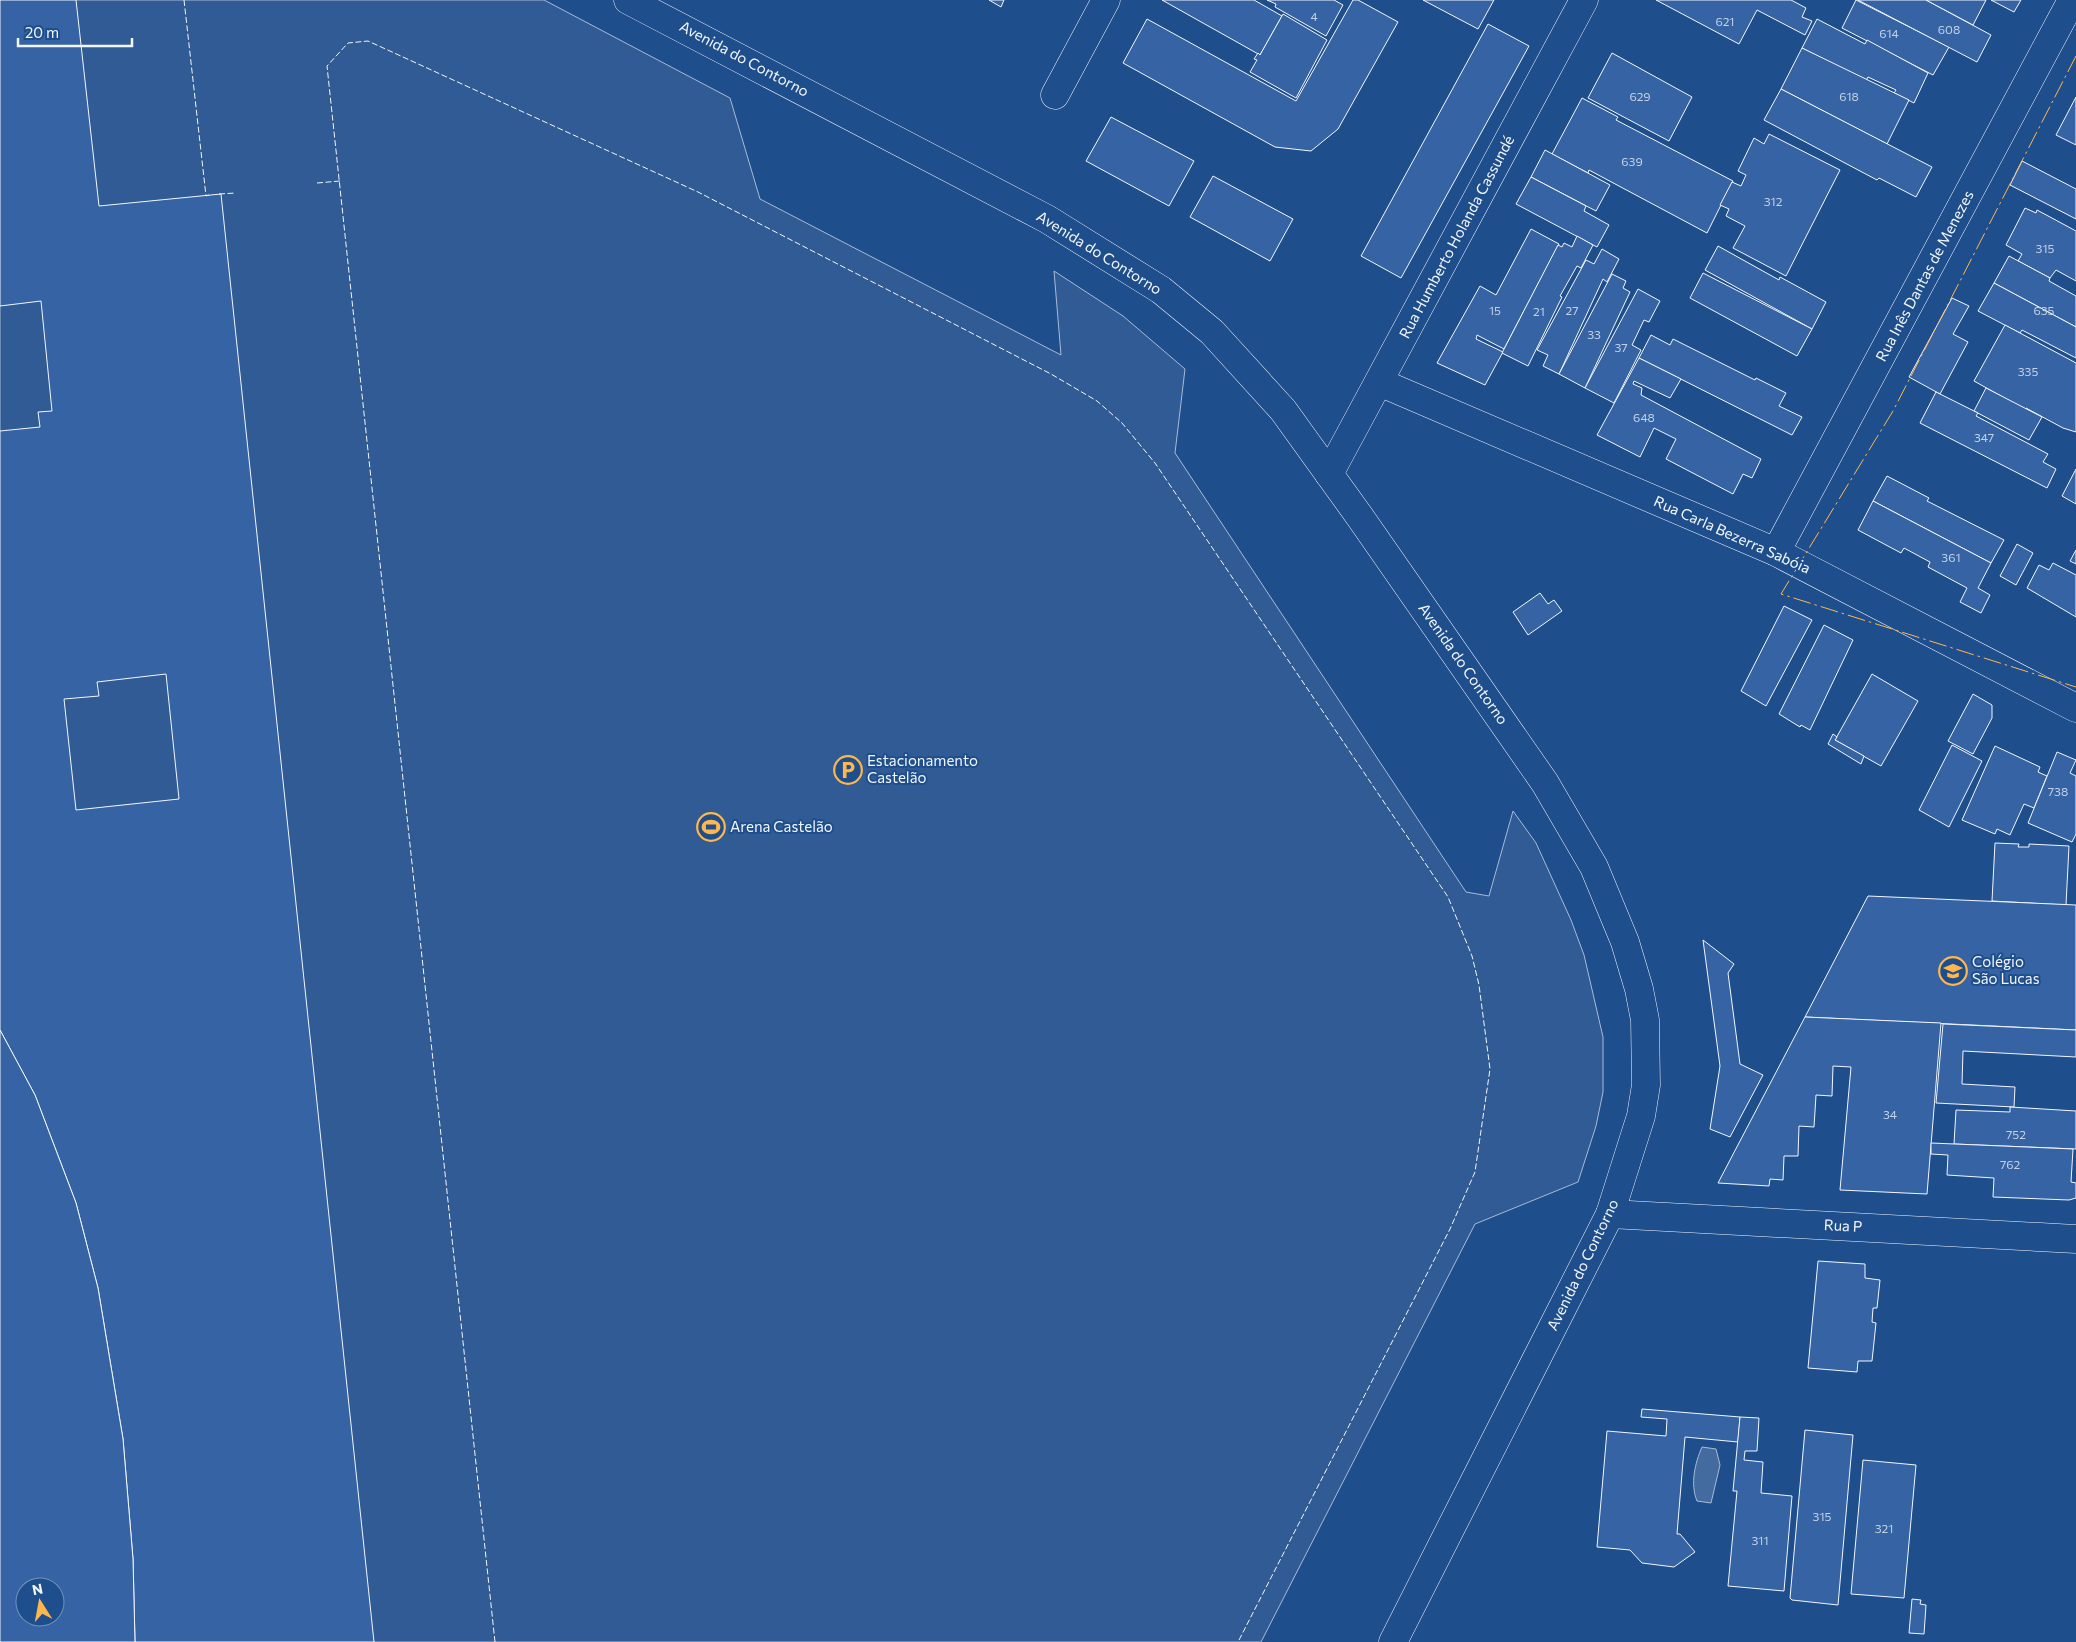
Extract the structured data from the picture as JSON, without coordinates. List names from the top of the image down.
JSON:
{
  "streets": {
    "street": [
      "Avenida do Contorno",
      "Rua Humberto Holanda Cassundé",
      "Rua Inês Dantas de Menezes",
      "Rua Carla Bezerra Sabóia",
      "Rua P"
    ]
  },
  "crossings": [
    ["Avenida do Contorno", "Rua Humberto Holanda Cassundé"],
    ["Avenida do Contorno", "Rua P"],
    ["Rua Humberto Holanda Cassundé", "Rua Carla Bezerra Sabóia"],
    ["Rua Inês Dantas de Menezes", "Rua Carla Bezerra Sabóia"]
  ],
  "places": {
    "parking": ["Estacionamento Castelão"],
    "sports": ["Arena Castelão"],
    "school or university": ["Colégio São Lucas"]
  },
  "house_numbers": [
    "4",
    "621",
    "608",
    "614",
    "629",
    "618",
    "639",
    "312",
    "315",
    "15",
    "27",
    "635",
    "21",
    "33",
    "37",
    "335",
    "648",
    "347",
    "361",
    "738",
    "34",
    "752",
    "762",
    "315",
    "321",
    "311"
  ],
  "scale_bar": "20 m",
  "north": "top"
}
